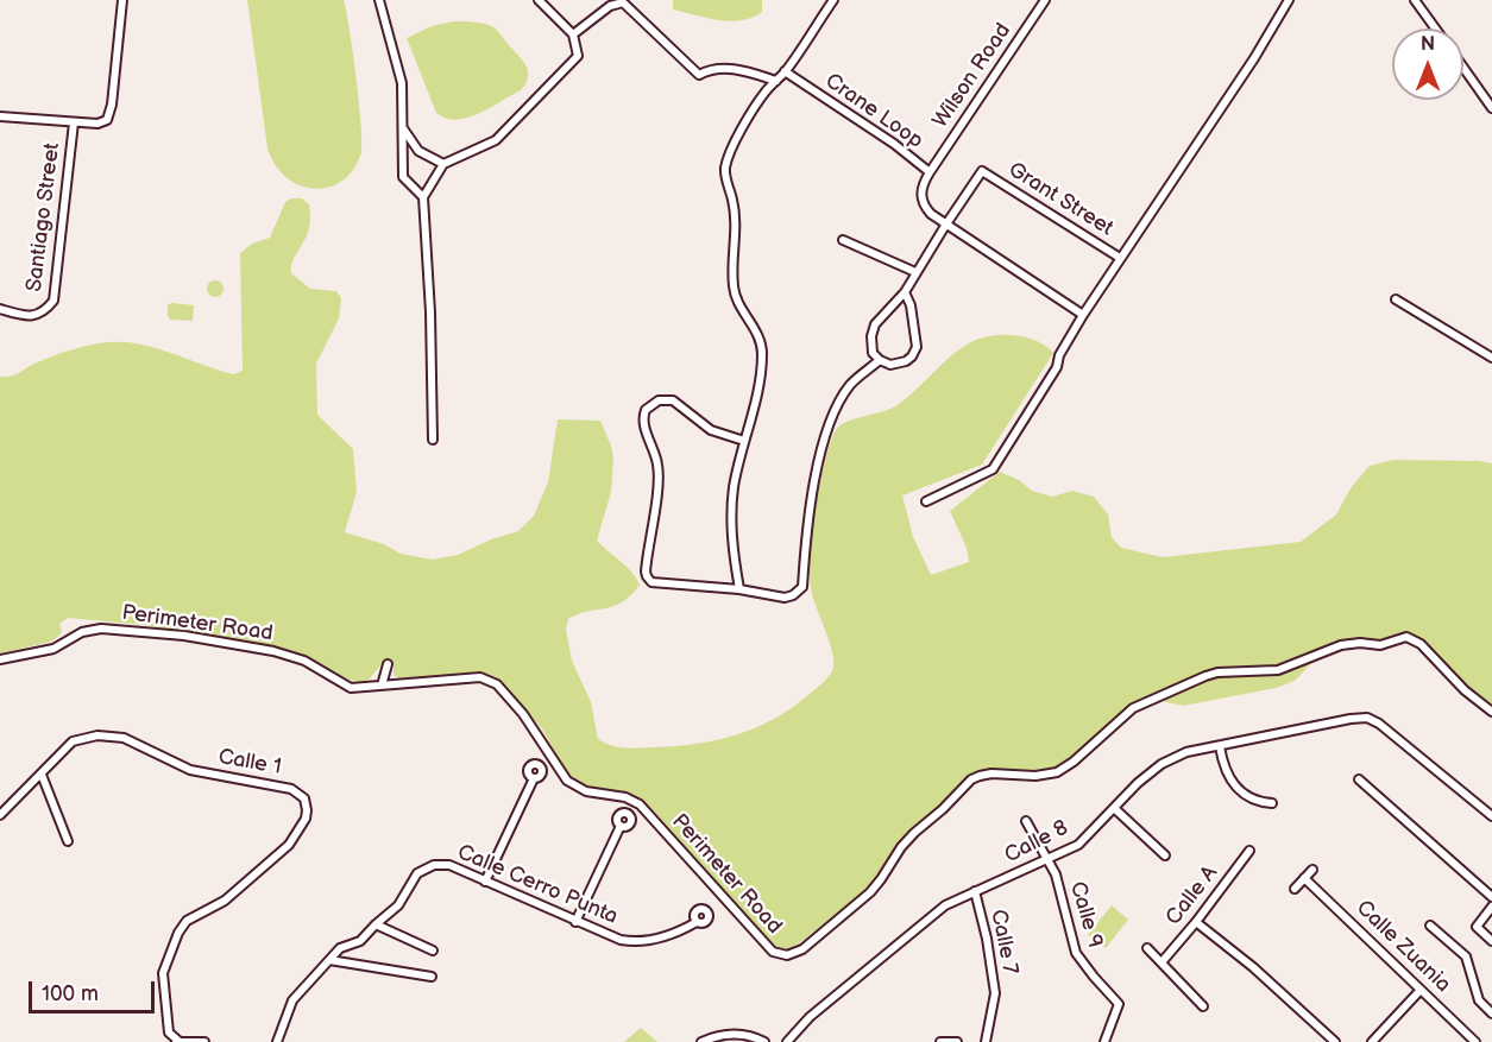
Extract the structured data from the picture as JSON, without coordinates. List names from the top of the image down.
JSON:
{
  "streets": {
    "street": [
      "Wilson Road",
      "Crane Loop",
      "Grant Street",
      "Santiago Street",
      "Perimeter Road",
      "Calle 1",
      "Calle 8",
      "Calle Cerro Punta",
      "Calle A",
      "Calle 9",
      "Calle 7",
      "Calle Zuania"
    ]
  },
  "crossings": [
    ["Wilson Road", "Crane Loop"],
    ["Crane Loop", "Grant Street"],
    ["Calle 8", "Calle 9"],
    ["Calle 8", "Calle 7"]
  ],
  "scale_bar": "100 m",
  "north": "top"
}
